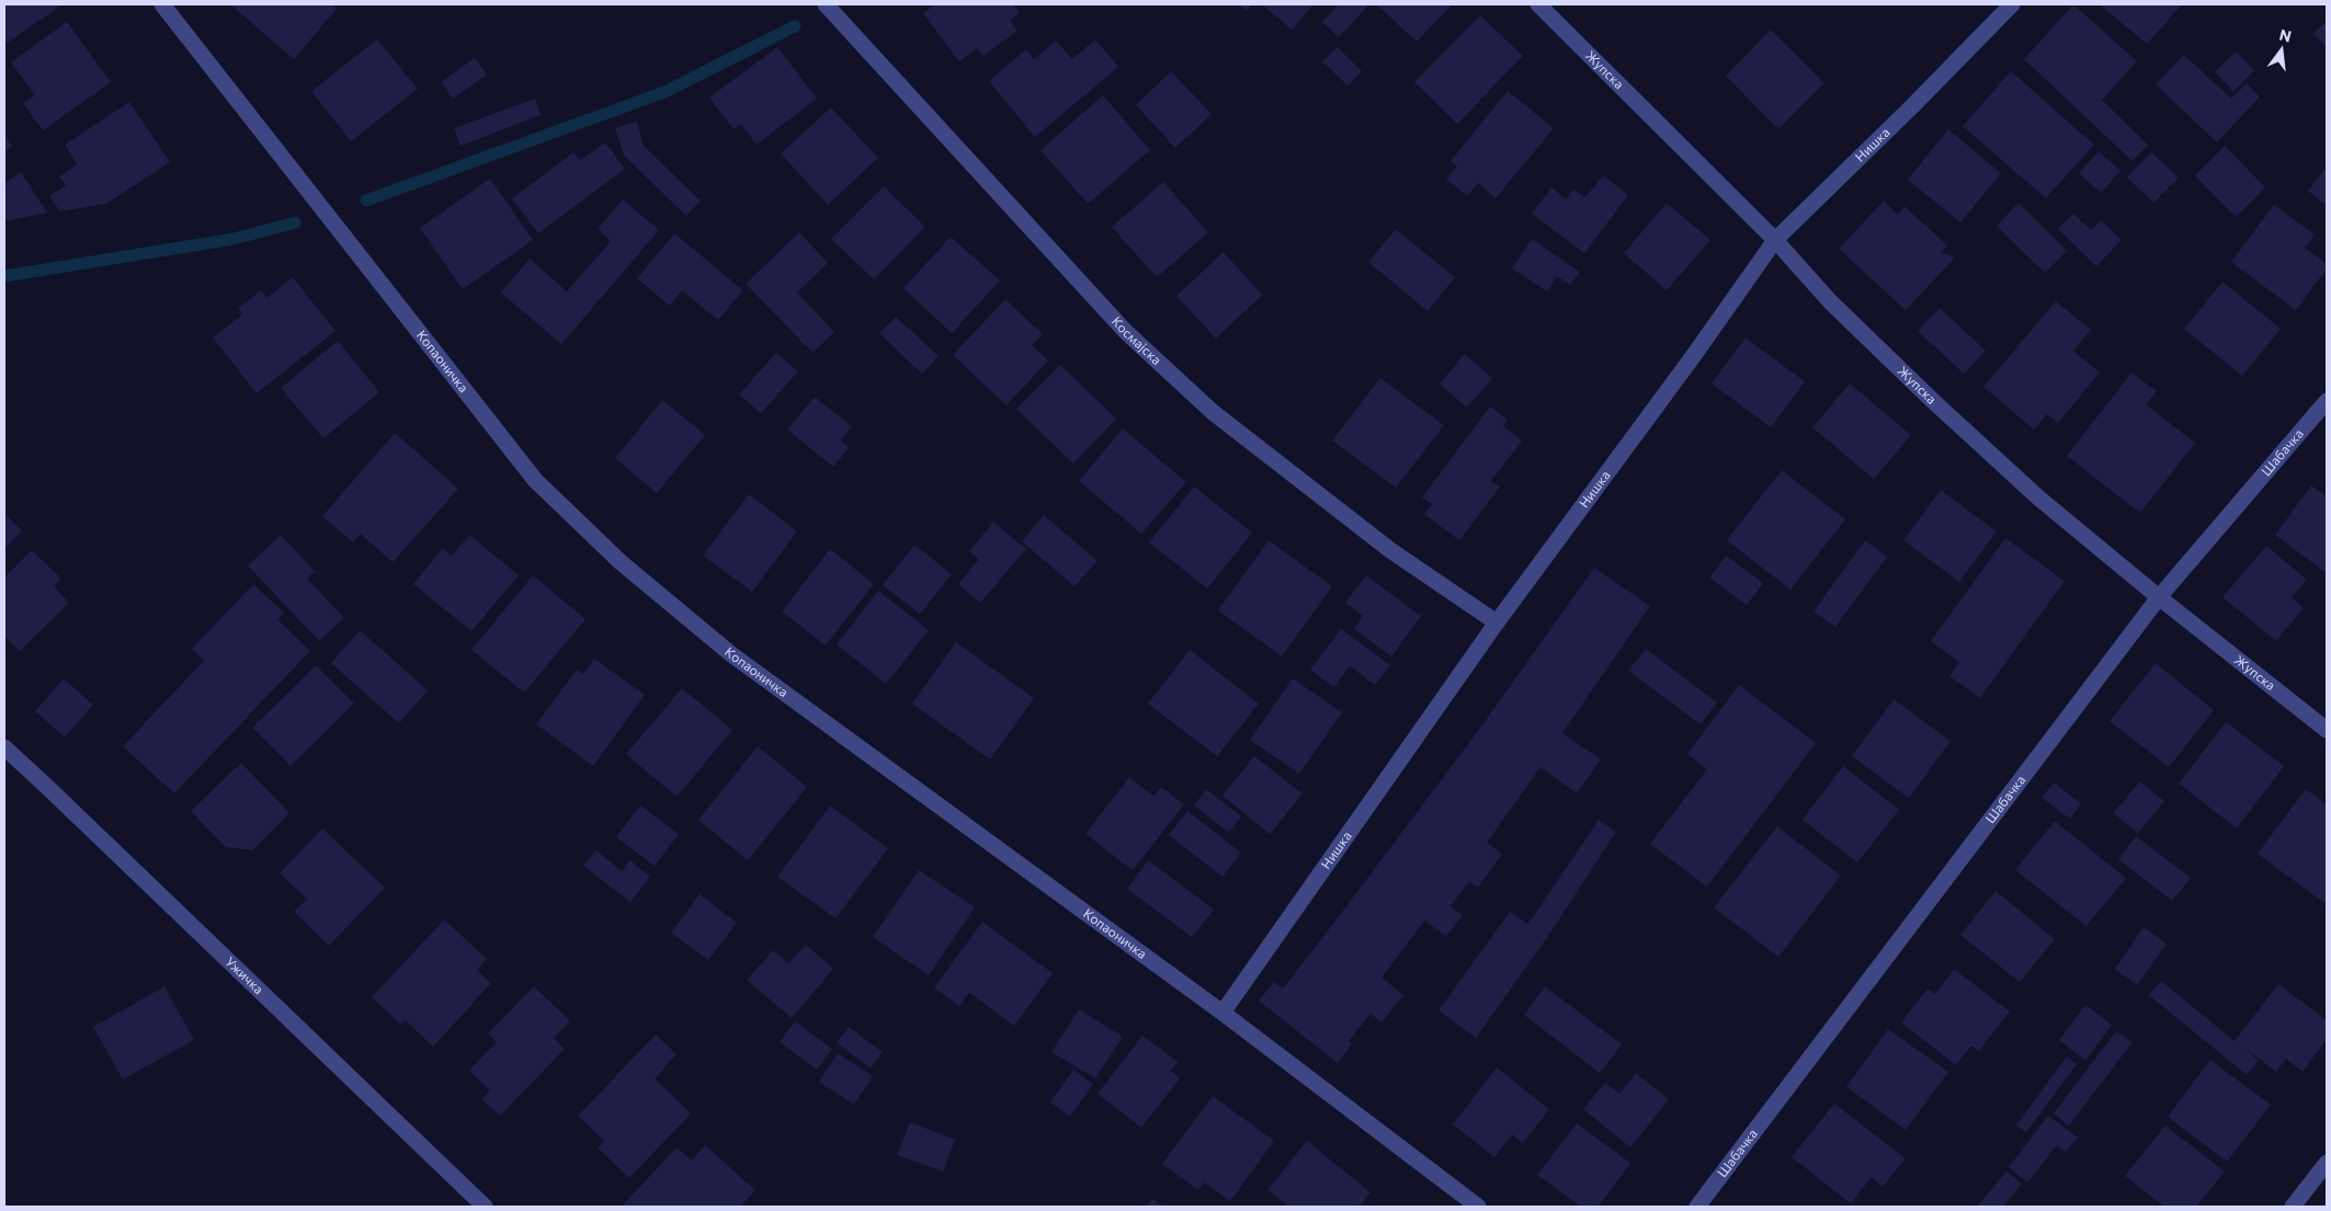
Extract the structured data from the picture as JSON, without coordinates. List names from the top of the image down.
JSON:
{
  "streets": {
    "street": [
      "Жупска",
      "Нишка",
      "Космајска",
      "Копаоничка",
      "Шабачка",
      "Ужичка"
    ]
  },
  "crossings": [
    ["Жупска", "Нишка"],
    ["Жупска", "Шабачка"],
    ["Нишка", "Космајска"],
    ["Нишка", "Копаоничка"]
  ],
  "north": "top"
}
